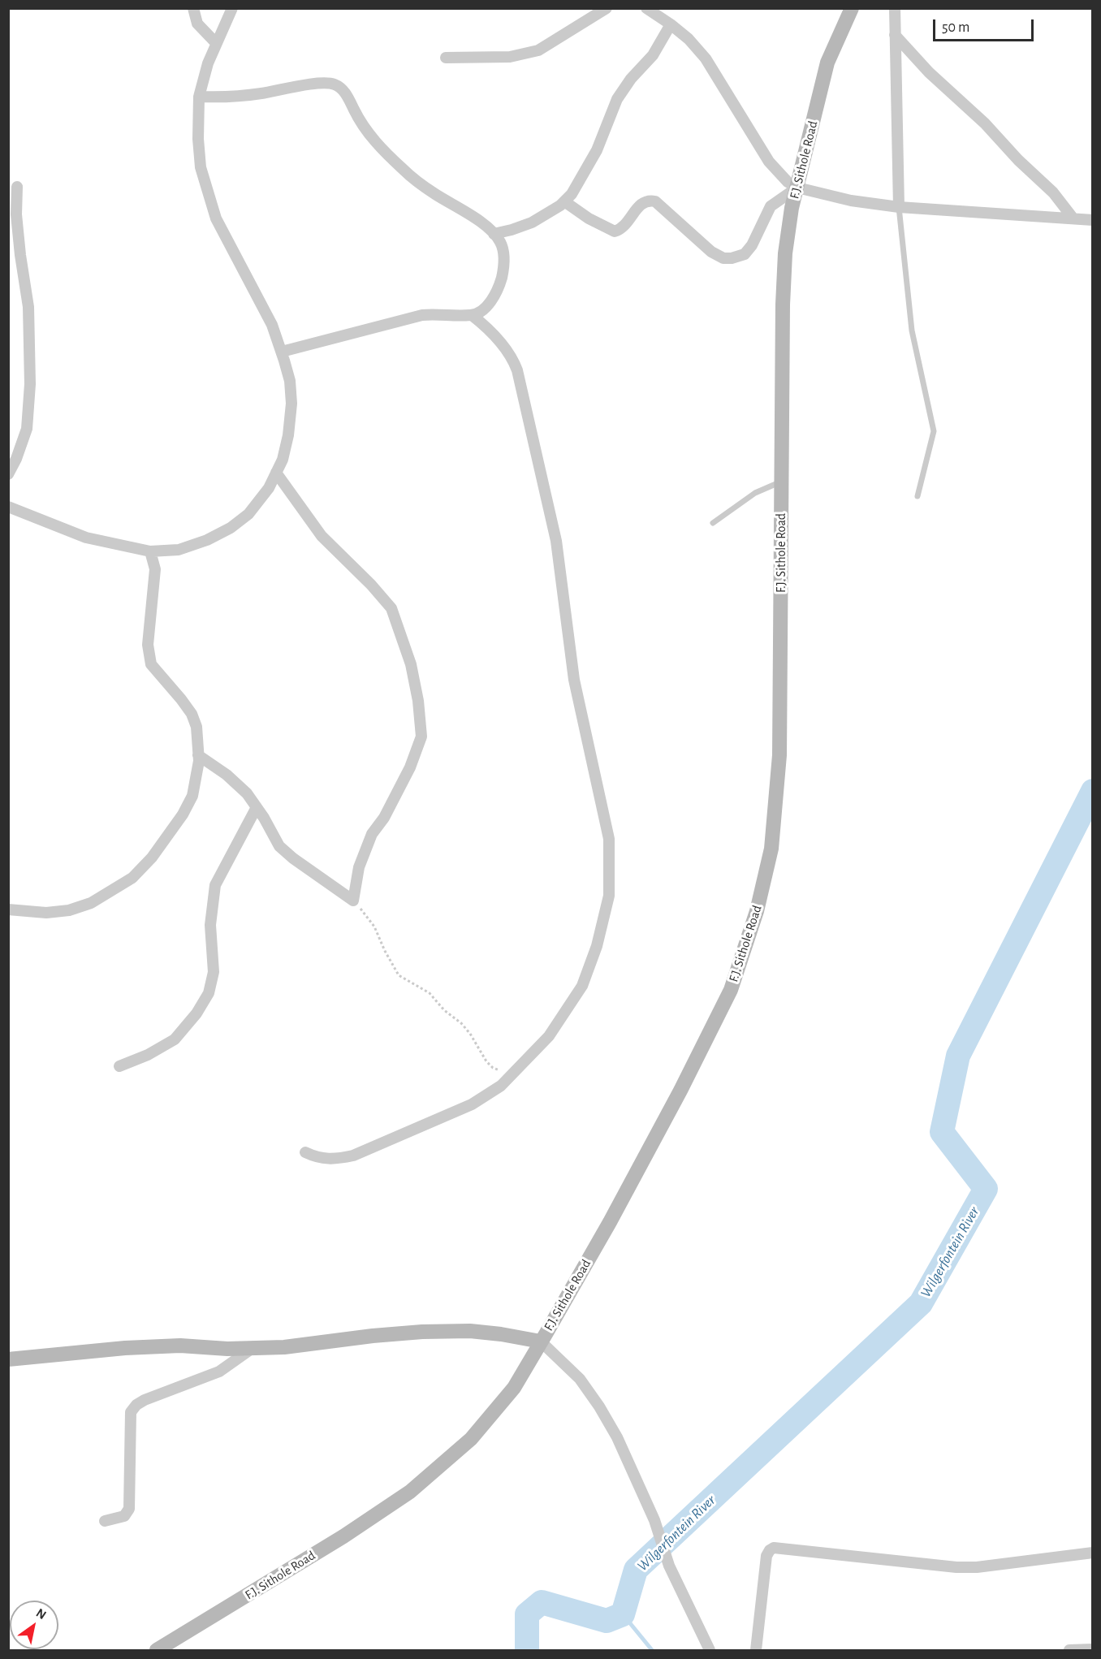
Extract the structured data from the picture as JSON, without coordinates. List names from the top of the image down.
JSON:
{
  "streets": {
    "street": ["F.J. Sithole Road"]
  },
  "water": ["Wilgerfontein River"],
  "scale_bar": "50 m",
  "north": "top right"
}
